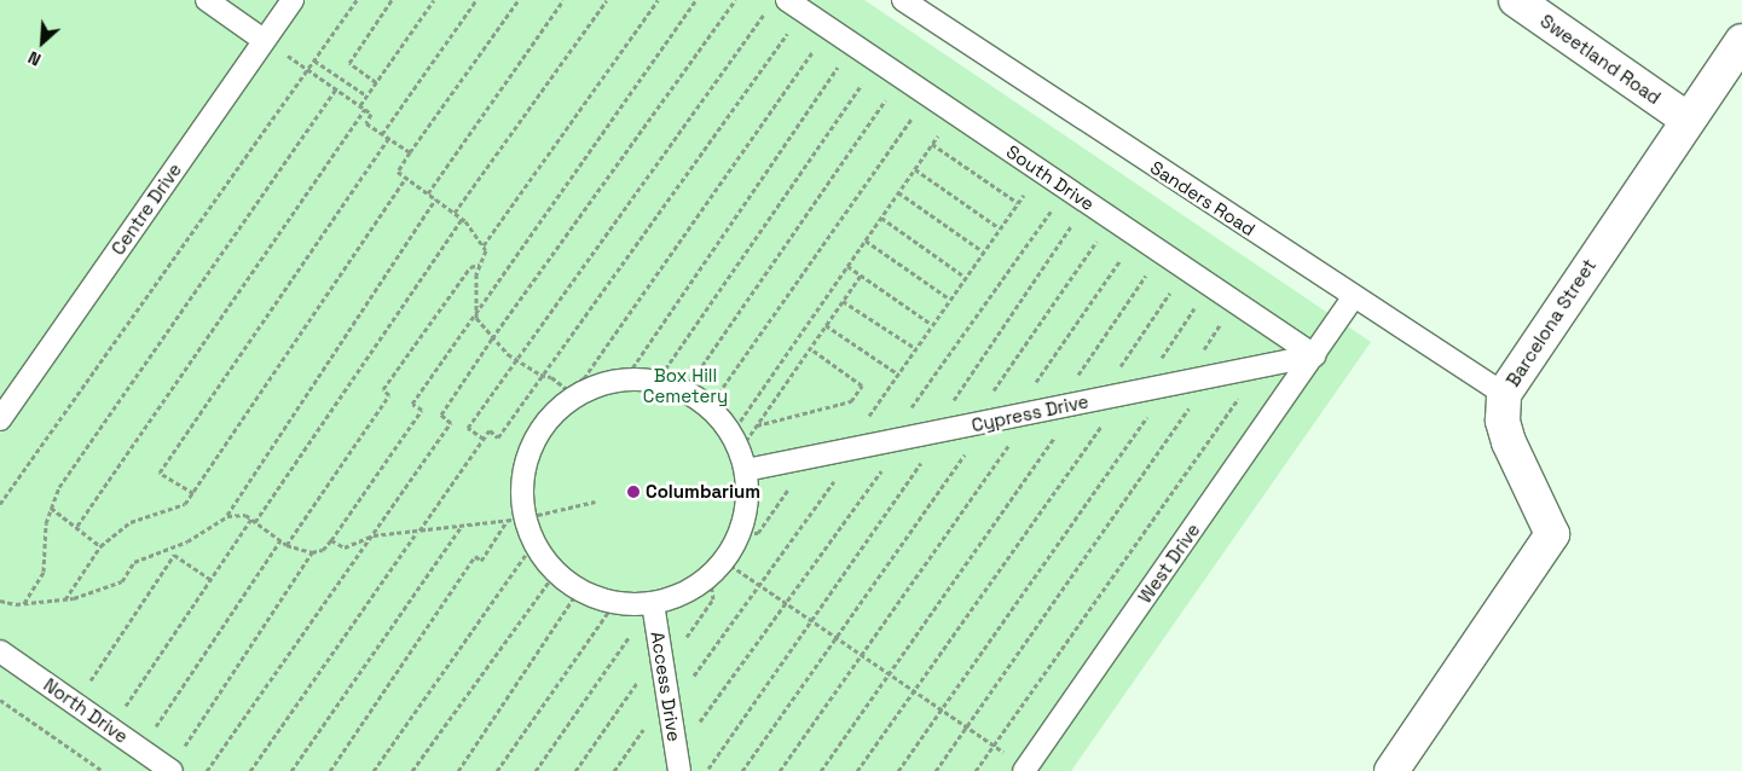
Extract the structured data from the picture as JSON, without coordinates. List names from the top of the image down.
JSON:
{
  "streets": {
    "street": ["Sweetland Road", "Barcelona Street"],
    "lane": [
      "South Drive",
      "Sanders Road",
      "Centre Drive",
      "Cypress Drive",
      "West Drive",
      "Access Drive",
      "North Drive"
    ]
  },
  "crossings": [
    ["Sweetland Road", "Barcelona Street"],
    ["South Drive", "Cypress Drive"],
    ["South Drive", "West Drive"],
    ["Sanders Road", "Barcelona Street"],
    ["Sanders Road", "West Drive"],
    ["Cypress Drive", "West Drive"]
  ],
  "parks": ["Box Hill Cemetery"],
  "places": ["Columbarium"],
  "north": "bottom left"
}
